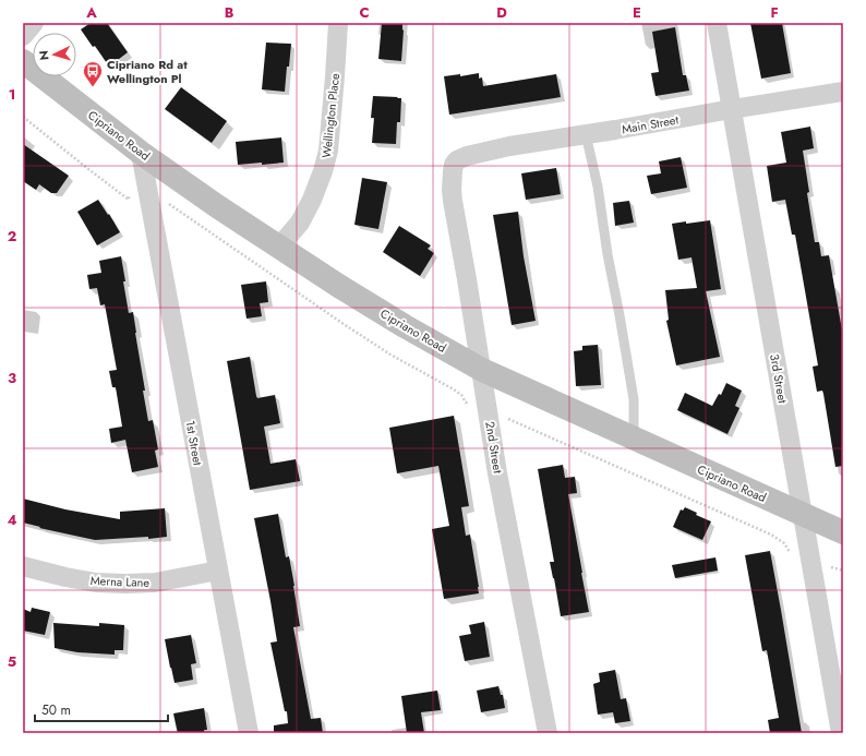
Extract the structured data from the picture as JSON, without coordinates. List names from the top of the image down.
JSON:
{
  "streets": {
    "street": [
      "Wellington Place",
      "Main Street",
      "Cipriano Road",
      "3rd Street",
      "1st Street",
      "2nd Street",
      "Merna Lane"
    ]
  },
  "crossings": [
    ["Wellington Place", "Cipriano Road"],
    ["Main Street", "3rd Street"],
    ["Main Street", "2nd Street"],
    ["Cipriano Road", "3rd Street"],
    ["Cipriano Road", "1st Street"],
    ["Cipriano Road", "2nd Street"],
    ["1st Street", "Merna Lane"]
  ],
  "places": {
    "bus stop": ["Cipriano Rd at Wellington Pl"]
  },
  "scale_bar": "50 m",
  "north": "left",
  "grid": {
    "columns": [
      "A",
      "B",
      "C",
      "D",
      "E",
      "F"
    ],
    "rows": [
      "1",
      "2",
      "3",
      "4",
      "5"
    ]
  }
}
